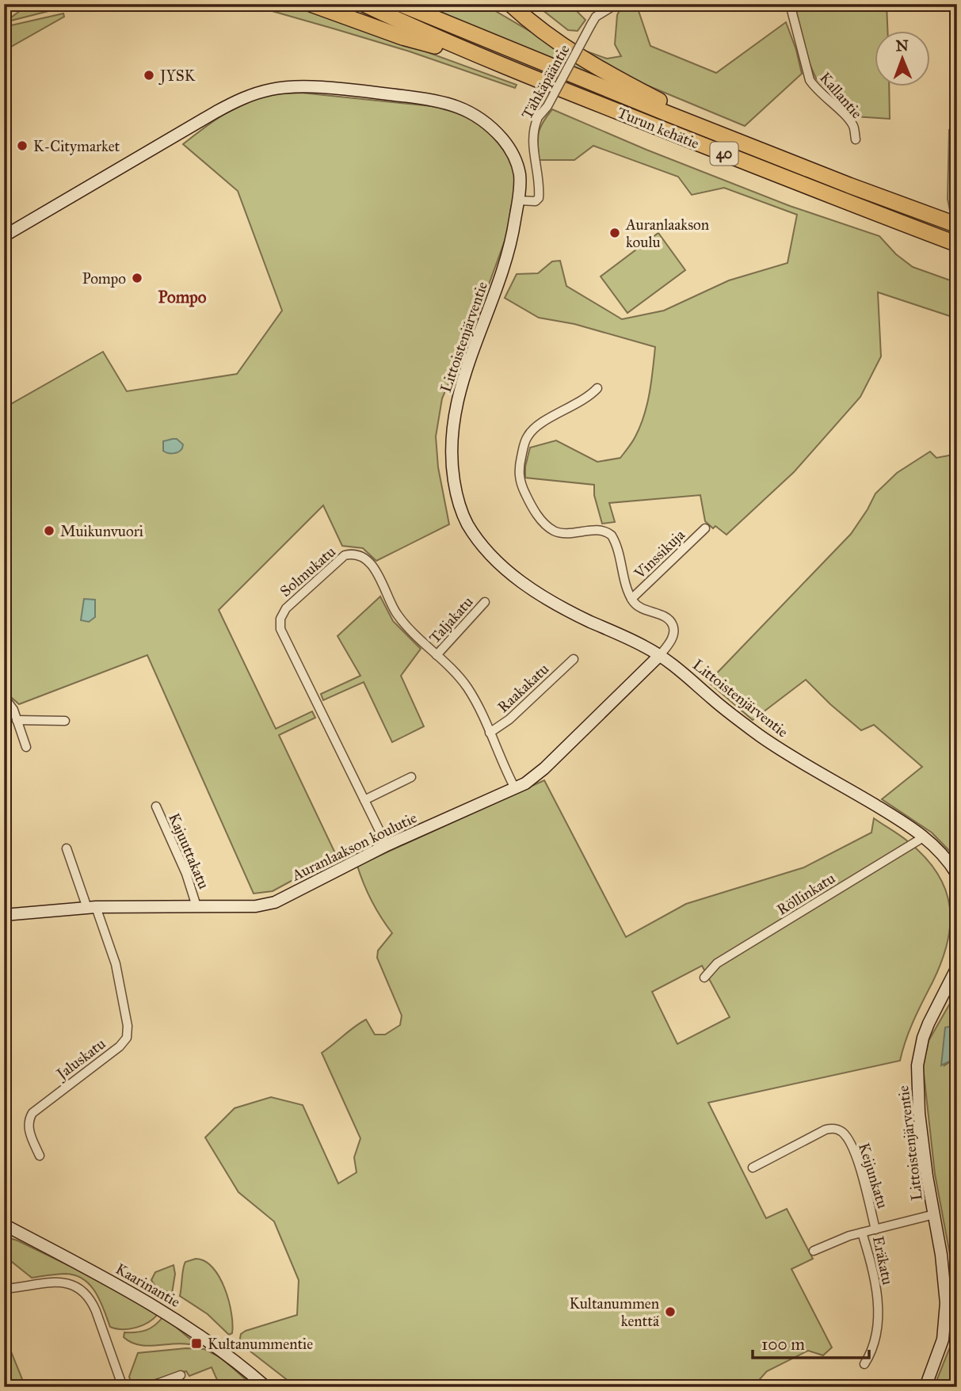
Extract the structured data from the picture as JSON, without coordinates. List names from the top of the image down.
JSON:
{
  "streets": {
    "highway": ["Turun kehätie", "40"],
    "street": [
      "Tähkäpääntie",
      "Kallantie",
      "Littoistenjärventie",
      "Vinssikuja",
      "Solmukatu",
      "Taljakatu",
      "Raakakatu",
      "Auranlaakson koulutie",
      "Kajuuttakatu",
      "Röllinkatu",
      "Jaluskatu",
      "Keijunkatu",
      "Eräkatu",
      "Kaarinantie"
    ]
  },
  "crossings": [
    ["Tähkäpääntie", "Littoistenjärventie"],
    ["Littoistenjärventie", "Auranlaakson koulutie"],
    ["Littoistenjärventie", "Röllinkatu"],
    ["Littoistenjärventie", "Eräkatu"],
    ["Solmukatu", "Taljakatu"],
    ["Solmukatu", "Raakakatu"],
    ["Solmukatu", "Auranlaakson koulutie"],
    ["Auranlaakson koulutie", "Kajuuttakatu"],
    ["Auranlaakson koulutie", "Jaluskatu"],
    ["Keijunkatu", "Eräkatu"]
  ],
  "districts": ["Pompo"],
  "places": {
    "other": [
      "JYSK",
      "K-Citymarket",
      "Auranlaakson koulu",
      "Pompo",
      "Muikunvuori",
      "Kultanummen kenttä"
    ],
    "transit": ["Kultanummentie"]
  },
  "scale_bar": "100 m",
  "north": "top"
}
